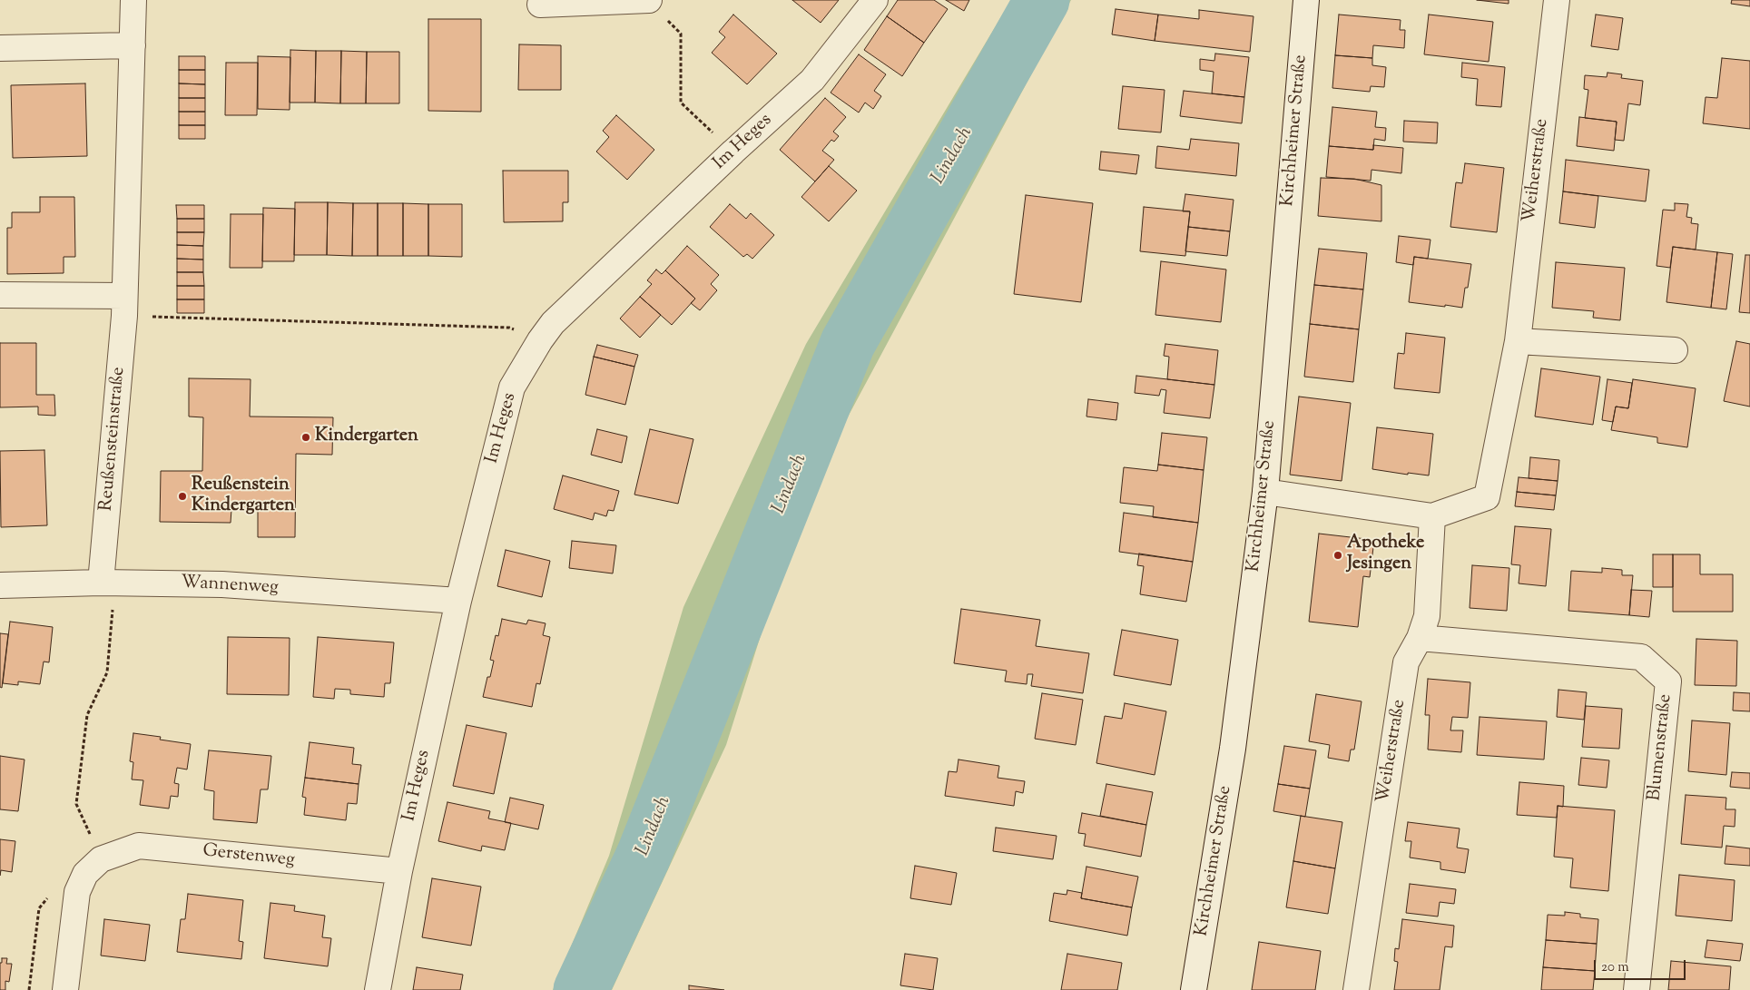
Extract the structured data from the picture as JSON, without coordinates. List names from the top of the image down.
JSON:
{
  "streets": {
    "street": [
      "Kirchheimer Straße",
      "Im Heges",
      "Weiherstraße",
      "Reußensteinstraße",
      "Wannenweg",
      "Blumenstraße",
      "Gerstenweg"
    ]
  },
  "crossings": [
    ["Kirchheimer Straße", "Weiherstraße"],
    ["Im Heges", "Wannenweg"],
    ["Im Heges", "Gerstenweg"],
    ["Weiherstraße", "Blumenstraße"],
    ["Reußensteinstraße", "Wannenweg"]
  ],
  "water": ["Lindach"],
  "places": ["Kindergarten", "Reußenstein Kindergarten", "Apotheke Jesingen"],
  "scale_bar": "20 m"
}
